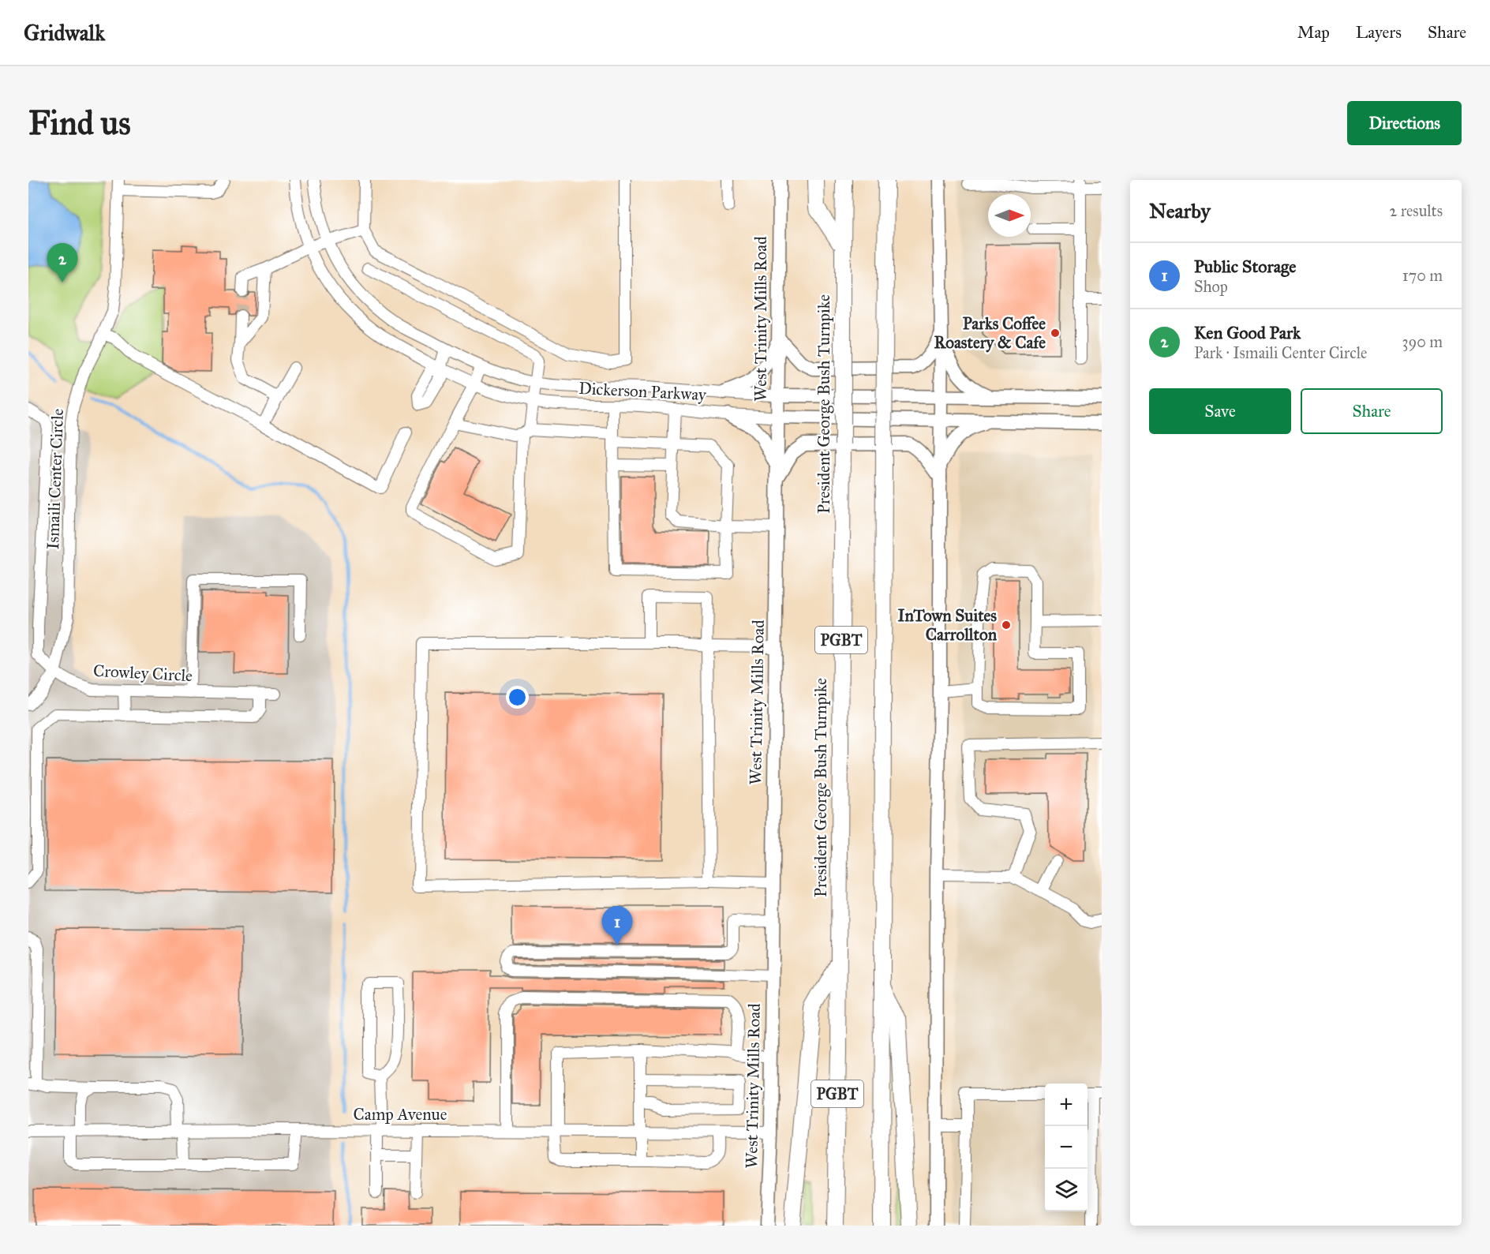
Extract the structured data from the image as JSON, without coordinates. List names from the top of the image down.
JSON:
{
  "streets": {
    "highway": ["President George Bush Turnpike", "PGBT"],
    "main road": ["West Trinity Mills Road", "Dickerson Parkway"],
    "street": ["Ismaili Center Circle", "Crowley Circle", "Camp Avenue"]
  },
  "crossings": [
    ["West Trinity Mills Road", "Dickerson Parkway"],
    ["West Trinity Mills Road", "Camp Avenue"],
    ["Ismaili Center Circle", "Crowley Circle"]
  ],
  "places": ["Parks Coffee Roastery & Cafe", "InTown Suites Carrollton"],
  "north": "right",
  "page": {
    "header": "Gridwalk",
    "nav": ["Map", "Layers", "Share"],
    "buttons": [
      "Directions",
      ["Save", "Share"]
    ],
    "title": "Find us",
    "heading": ["Nearby", "2 results"],
    "list": [
      {
        "mark": "1",
        "name": "Public Storage",
        "note": "Shop",
        "value": "170 m"
      },
      {
        "mark": "2",
        "name": "Ken Good Park",
        "note": "Park · Ismaili Center Circle",
        "value": "390 m"
      }
    ],
    "pins": ["2", "1"],
    "map_buttons": ["+", "−"]
  }
}
